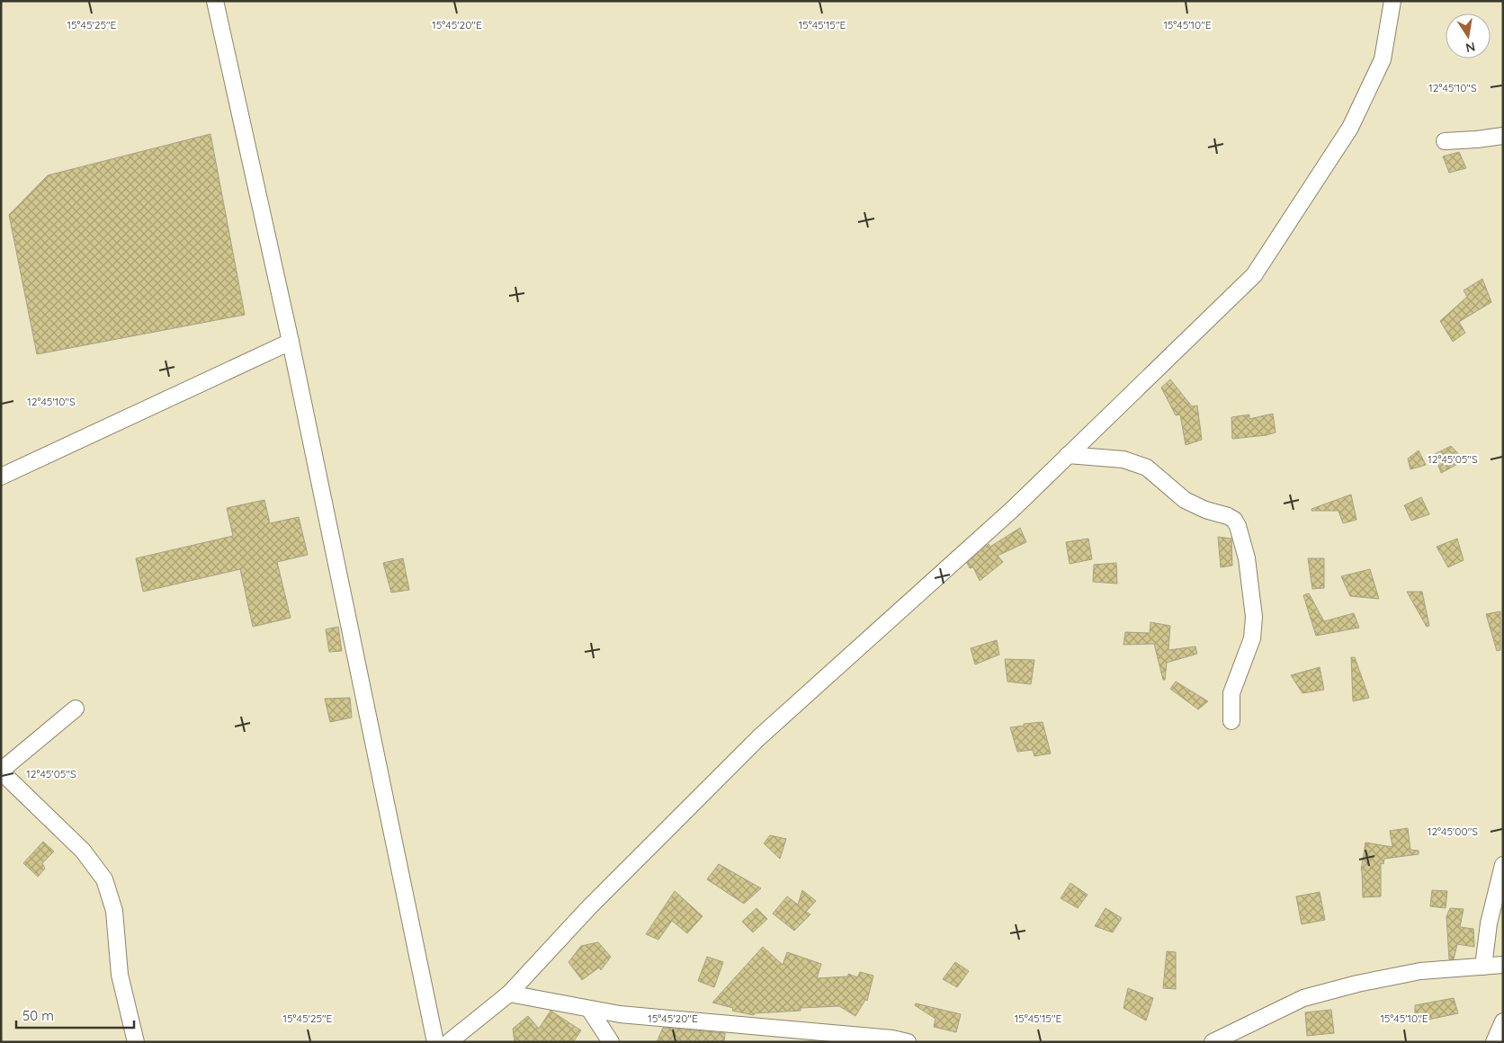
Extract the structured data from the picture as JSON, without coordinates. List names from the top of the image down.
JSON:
{
  "scale_bar": "50 m",
  "north": "bottom",
  "coordinates": [
    "15°45'25\"E",
    "15°45'20\"E",
    "15°45'15\"E",
    "15°45'10\"E",
    "12°45'10\"S",
    "12°45'05\"S",
    "12°45'00\"S"
  ]
}
